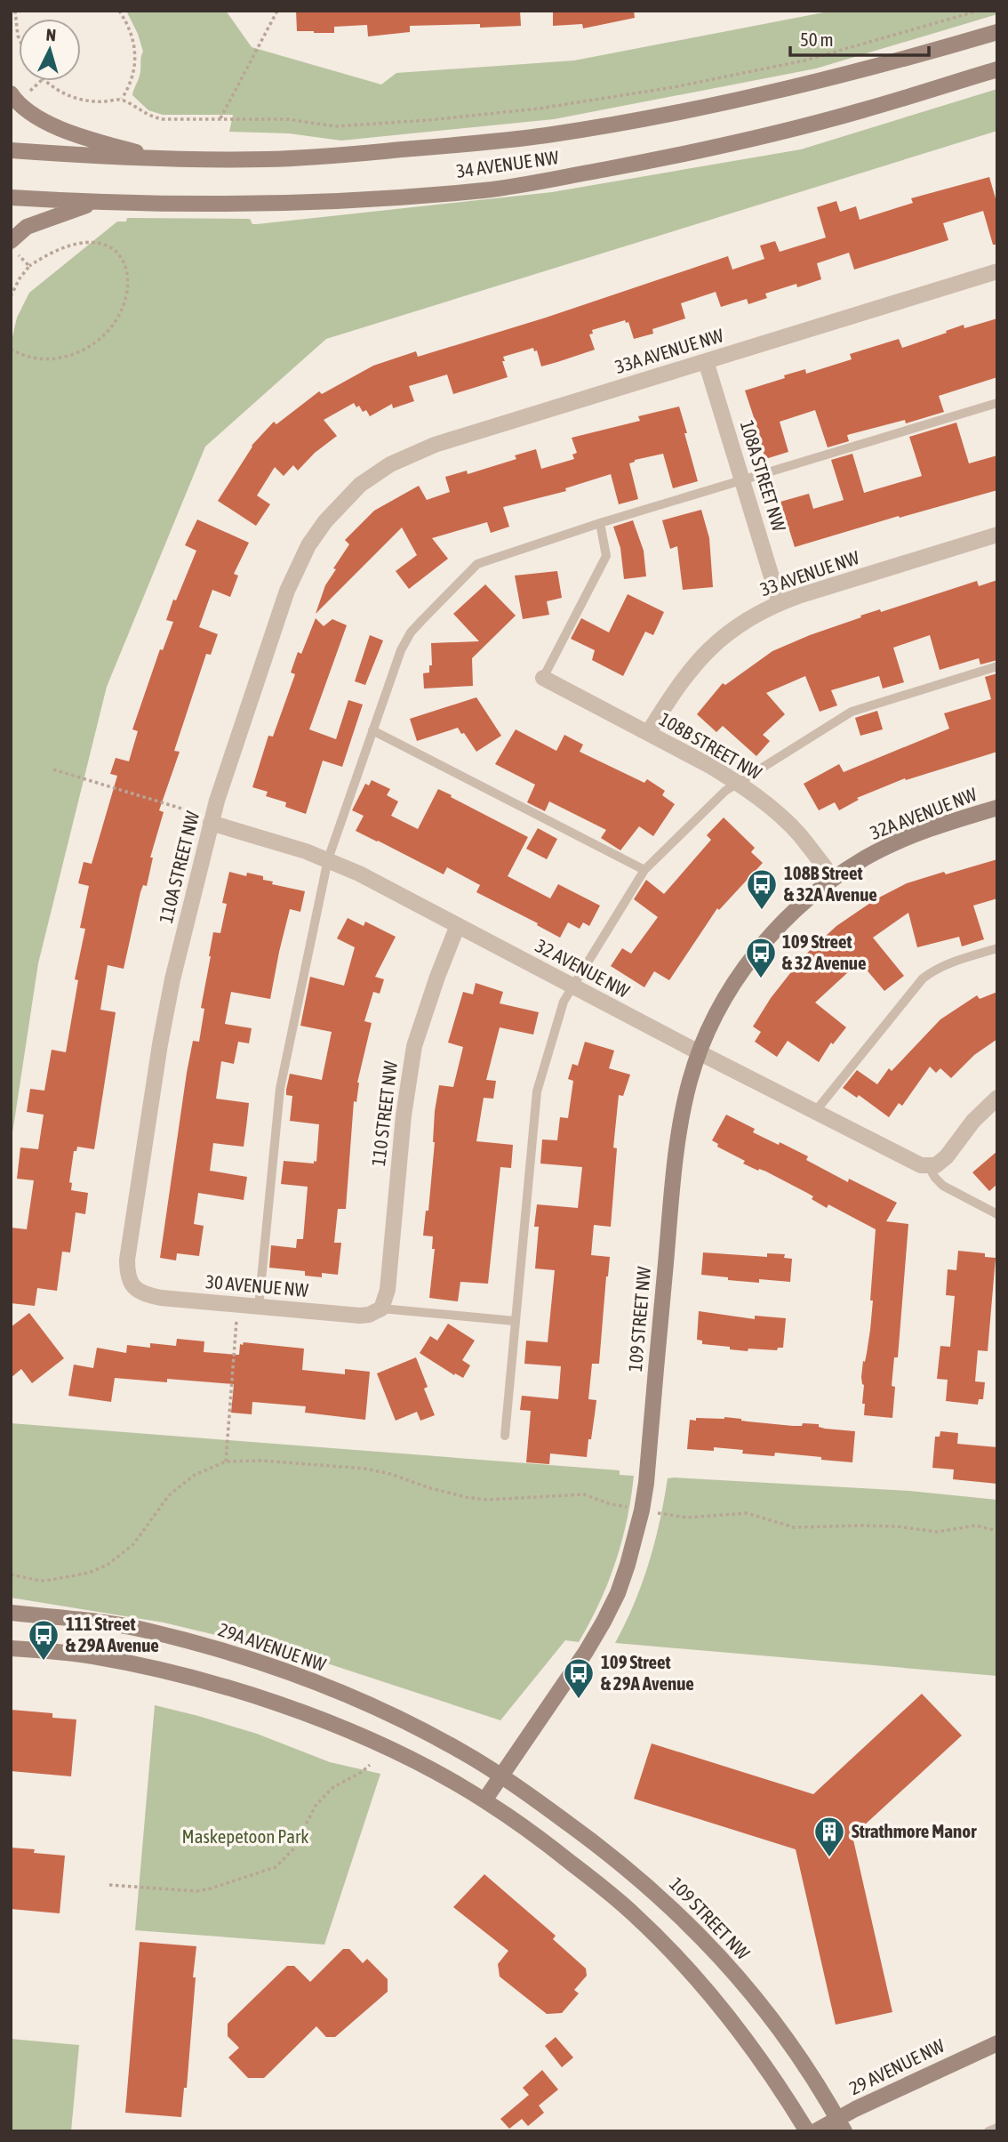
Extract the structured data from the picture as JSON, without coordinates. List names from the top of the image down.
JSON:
{
  "streets": {
    "street": [
      "34 AVENUE NW",
      "33A AVENUE NW",
      "108A STREET NW",
      "33 AVENUE NW",
      "108B STREET NW",
      "32A AVENUE NW",
      "110A STREET NW",
      "32 AVENUE NW",
      "110 STREET NW",
      "30 AVENUE NW",
      "109 STREET NW",
      "29A AVENUE NW",
      "29 AVENUE NW"
    ]
  },
  "crossings": [
    ["33A AVENUE NW", "108A STREET NW"],
    ["33A AVENUE NW", "110A STREET NW"],
    ["108A STREET NW", "33 AVENUE NW"],
    ["33 AVENUE NW", "108B STREET NW"],
    ["108B STREET NW", "32A AVENUE NW"],
    ["108B STREET NW", "109 STREET NW"],
    ["32A AVENUE NW", "109 STREET NW"],
    ["110A STREET NW", "32 AVENUE NW"],
    ["110A STREET NW", "30 AVENUE NW"],
    ["32 AVENUE NW", "110 STREET NW"],
    ["32 AVENUE NW", "109 STREET NW"],
    ["110 STREET NW", "30 AVENUE NW"],
    ["109 STREET NW", "29A AVENUE NW"],
    ["109 STREET NW", "29 AVENUE NW"]
  ],
  "parks": ["Maskepetoon Park"],
  "places": {
    "bus stop": [
      "108B Street & 32A Avenue",
      "109 Street & 32 Avenue",
      "111 Street & 29A Avenue",
      "109 Street & 29A Avenue"
    ],
    "building": ["Strathmore Manor"]
  },
  "scale_bar": "50 m",
  "north": "top"
}
